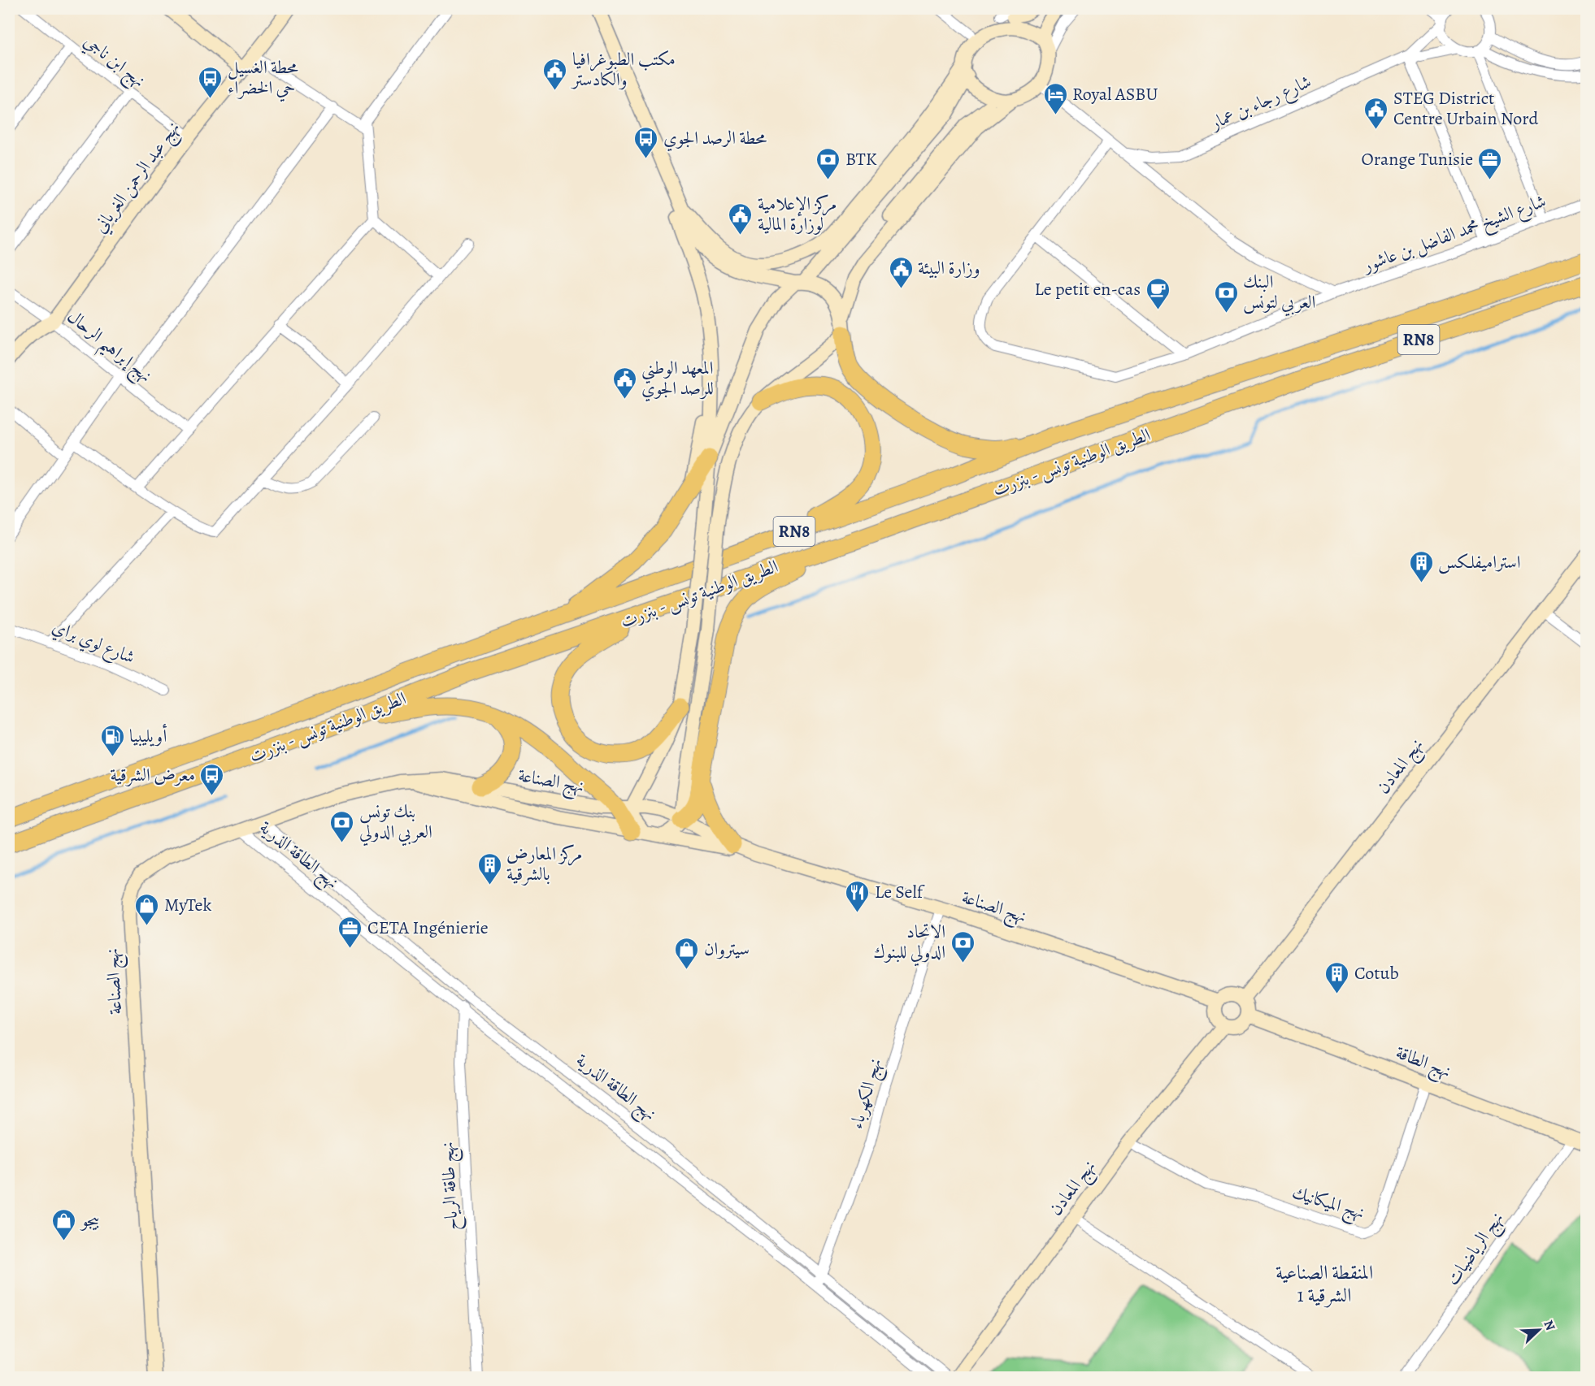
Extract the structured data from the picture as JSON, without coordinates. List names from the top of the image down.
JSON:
{
  "streets": {
    "highway": ["RN8", "الطريق الوطنية تونس - بنزرت"],
    "street": [
      "نهج ابن ناجي",
      "شارع رجاء بن عمار",
      "نهج عبد الرحمن الغرياني",
      "شارع الشيخ محمد الفاضل بن عاشور",
      "نهج إبراهيم الرحال",
      "شارع لوي براي",
      "نهج المعادن",
      "نهج الصناعة",
      "نهج الطاقة الذرية",
      "نهج الطاقة",
      "نهج الكهرباء",
      "نهج طاقة الرياح",
      "نهج الميكانيك",
      "نهج الرياضيات"
    ]
  },
  "crossings": [
    ["نهج ابن ناجي", "نهج عبد الرحمن الغرياني"],
    ["نهج عبد الرحمن الغرياني", "نهج إبراهيم الرحال"],
    ["نهج المعادن", "نهج الصناعة"],
    ["نهج المعادن", "نهج الطاقة"],
    ["نهج المعادن", "نهج الميكانيك"],
    ["نهج الصناعة", "نهج الطاقة الذرية"],
    ["نهج الصناعة", "نهج الطاقة"],
    ["نهج الصناعة", "نهج الكهرباء"],
    ["نهج الطاقة الذرية", "نهج الكهرباء"],
    ["نهج الطاقة الذرية", "نهج طاقة الرياح"],
    ["نهج الطاقة", "نهج الميكانيك"],
    ["نهج الطاقة", "نهج الرياضيات"]
  ],
  "districts": ["المنقطة الصناعية الشرقية 1"],
  "places": {
    "public building": [
      "مكتب الطبوغرافيا والكادستر",
      "STEG District Centre Urbain Nord",
      "مركز الإعلامية لوزارة المالية",
      "وزارة البيئة",
      "المعهد الوطني للرصد الجوي"
    ],
    "bus stop": ["محطة الغسيل حي الخضراء", "محطة الرصد الجوي", "معرض الشرقية"],
    "hotel": ["Royal ASBU"],
    "bank": [
      "BTK",
      "البنك العربي لتونس",
      "بنك تونس العربي الدولي",
      "الاتحاد الدولي للبنوك"
    ],
    "office": ["Orange Tunisie", "CETA Ingénierie"],
    "cafe": ["Le petit en-cas"],
    "building": ["استراميفلكس", "مركز المعارض بالشرقية", "Cotub"],
    "fuel station": ["أويليبيا"],
    "restaurant": ["Le Self"],
    "shop": ["MyTek", "سيتروان", "بيجو"]
  },
  "north": "top right"
}
